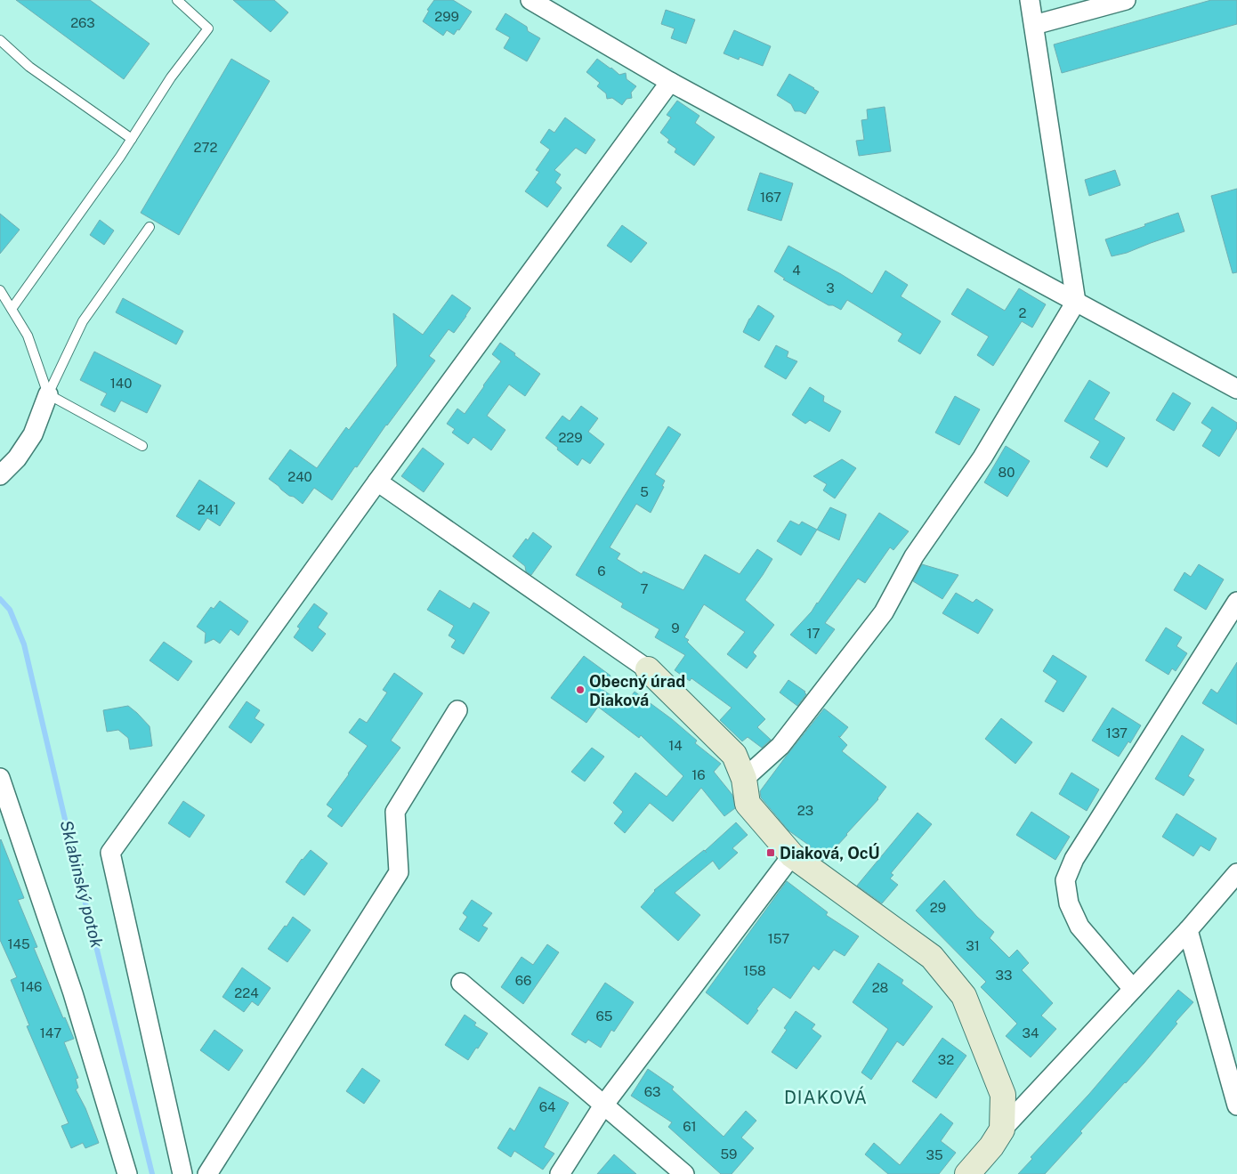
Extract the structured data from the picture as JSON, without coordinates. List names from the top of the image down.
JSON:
{
  "districts": ["DIAKOVÁ"],
  "water": ["Sklabinský potok"],
  "places": {
    "other": ["Obecný úrad Diaková"],
    "transit": ["Diaková, OcÚ"]
  },
  "house_numbers": [
    "299",
    "263",
    "272",
    "167",
    "4",
    "3",
    "2",
    "140",
    "229",
    "80",
    "240",
    "5",
    "241",
    "6",
    "7",
    "9",
    "17",
    "137",
    "14",
    "16",
    "23",
    "29",
    "157",
    "145",
    "31",
    "158",
    "33",
    "66",
    "146",
    "28",
    "224",
    "65",
    "147",
    "34",
    "32",
    "63",
    "64",
    "61",
    "59",
    "35"
  ]
}
